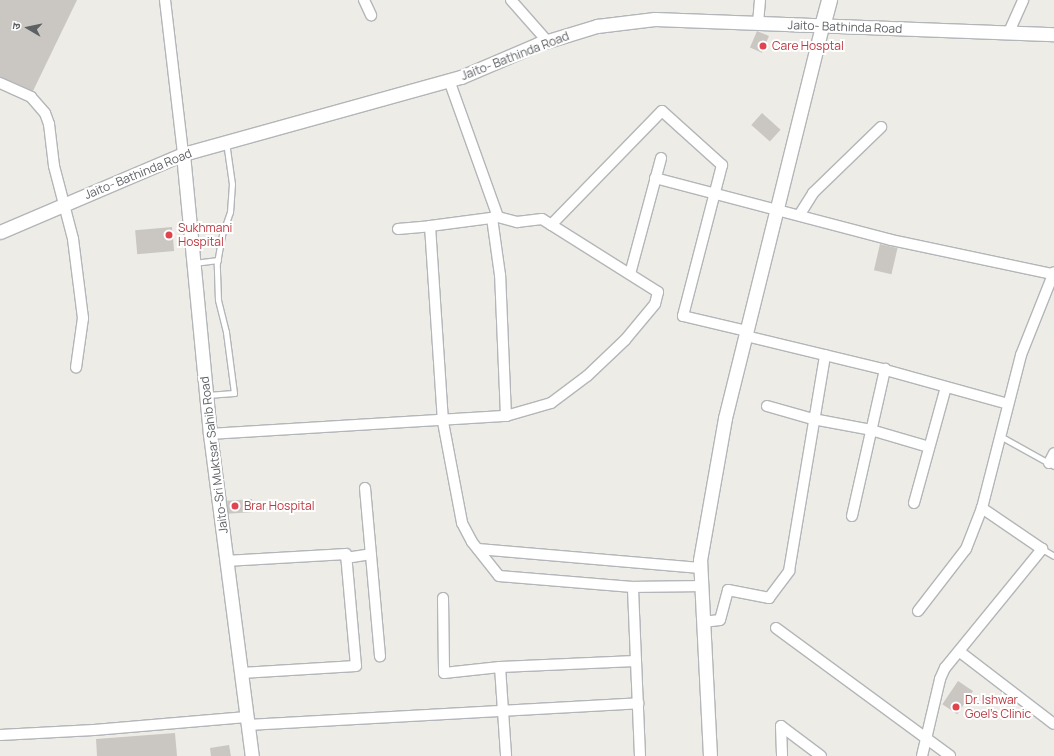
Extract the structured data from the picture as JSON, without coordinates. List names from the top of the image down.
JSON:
{
  "streets": {
    "street": ["Jaito- Bathinda Road", "Jaito-Sri Muktsar Sahib Road"]
  },
  "crossings": [
    ["Jaito- Bathinda Road", "Jaito-Sri Muktsar Sahib Road"]
  ],
  "places": [
    "Care Hosptal",
    "Sukhmani Hospital",
    "Brar Hospital",
    "Dr. Ishwar Goel's Clinic"
  ],
  "north": "left"
}
